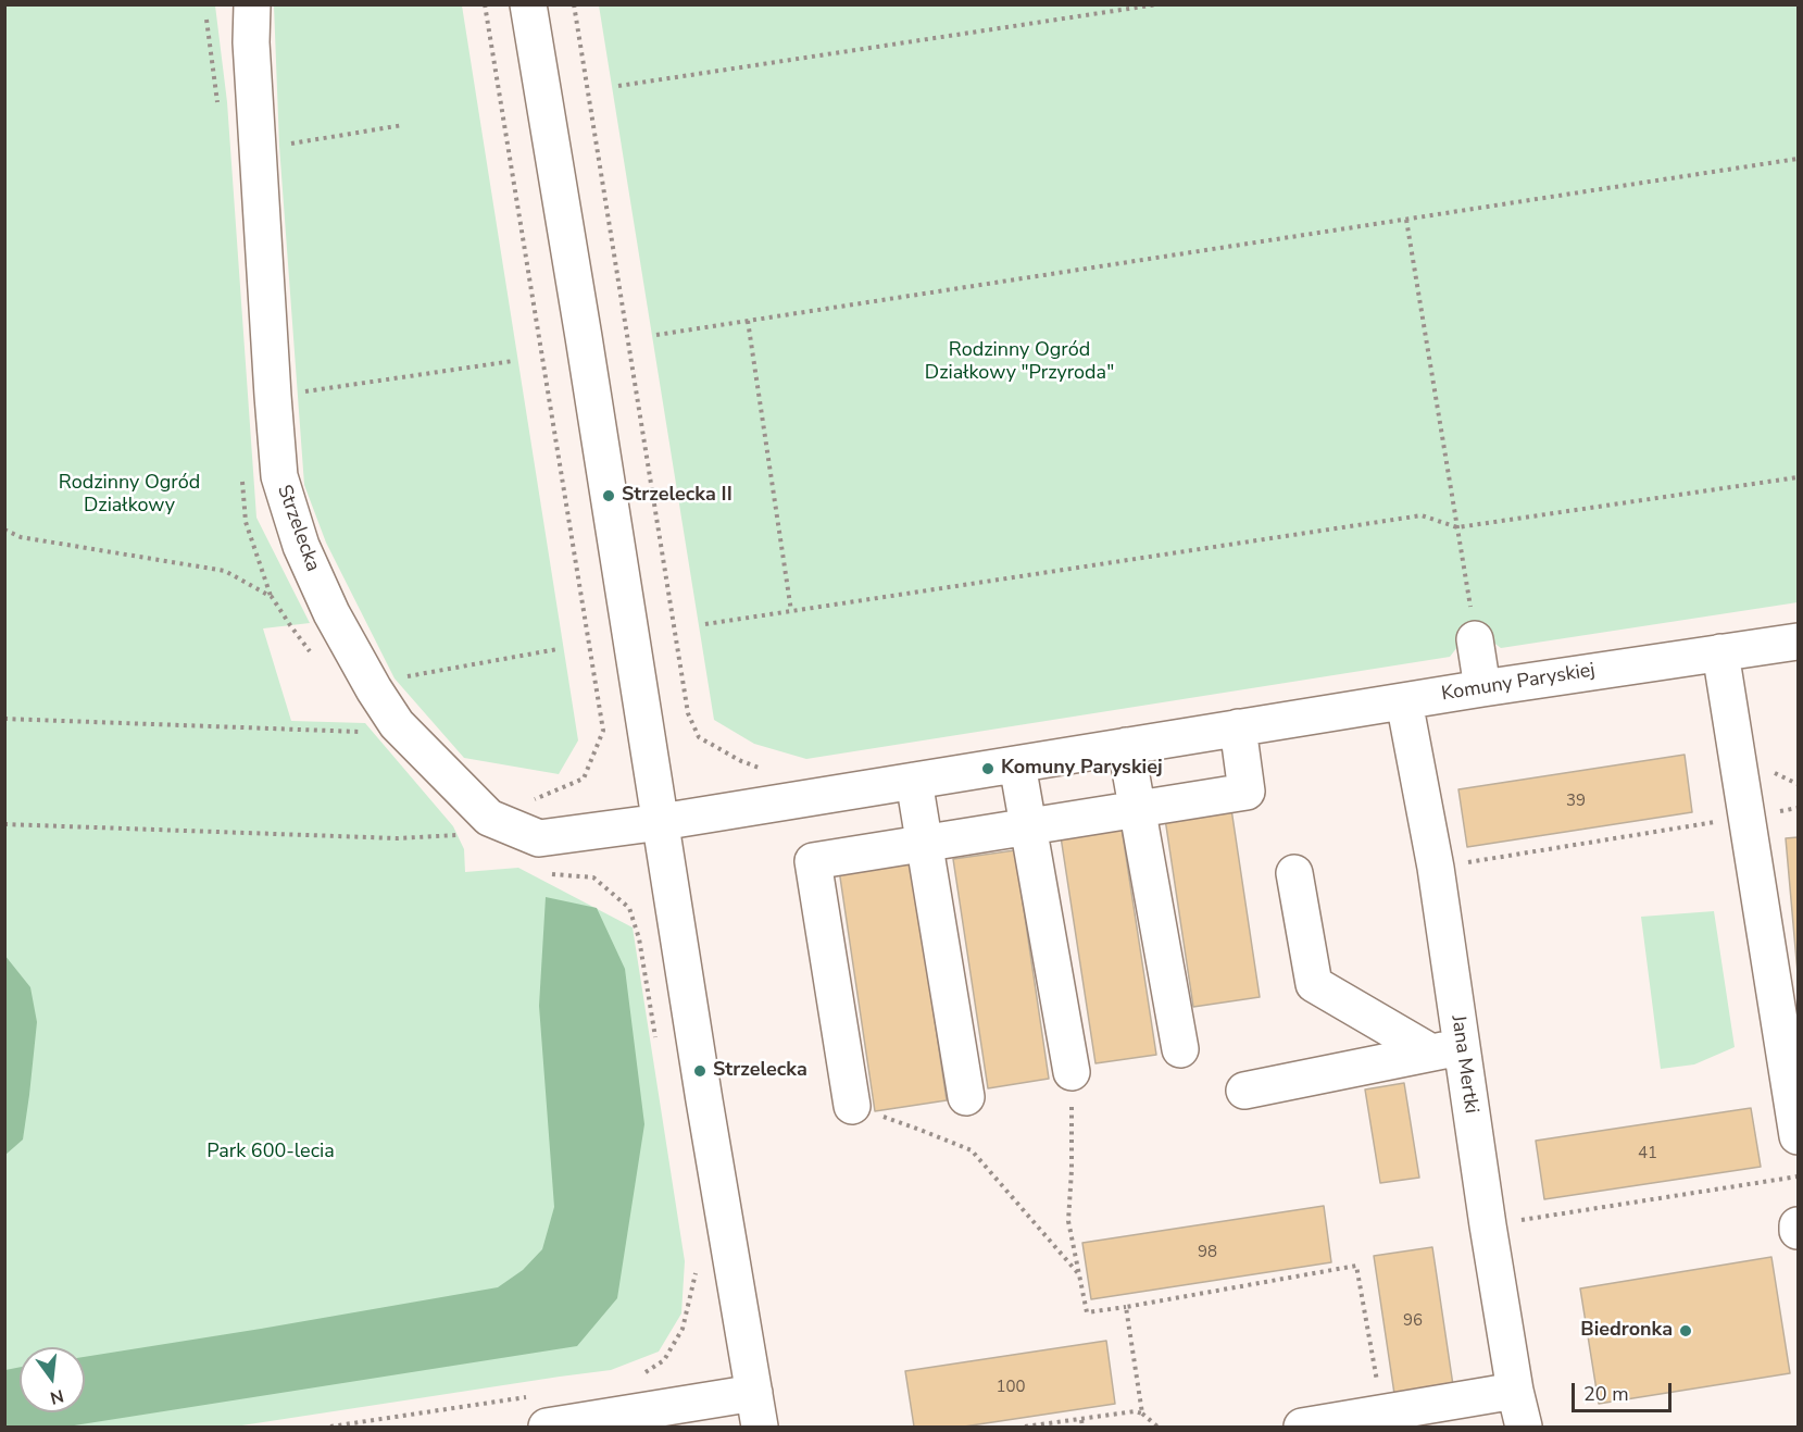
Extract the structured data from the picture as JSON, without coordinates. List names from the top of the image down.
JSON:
{
  "streets": {
    "street": ["Strzelecka", "Komuny Paryskiej", "Jana Mertki"]
  },
  "crossings": [
    ["Komuny Paryskiej", "Jana Mertki"]
  ],
  "parks": ["Rodzinny Ogród Działkowy \"Przyroda\"", "Rodzinny Ogród Działkowy", "Park 600-lecia"],
  "places": [
    "Strzelecka II",
    "Komuny Paryskiej",
    "Strzelecka",
    "Biedronka"
  ],
  "house_numbers": [
    "39",
    "41",
    "98",
    "96",
    "100"
  ],
  "scale_bar": "20 m",
  "north": "bottom"
}
